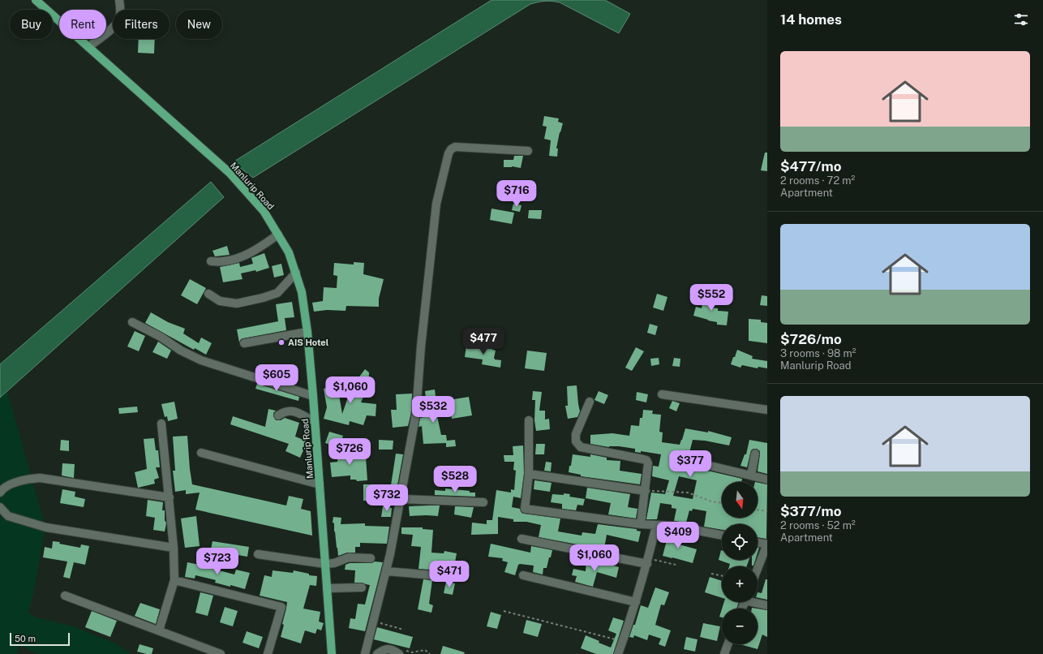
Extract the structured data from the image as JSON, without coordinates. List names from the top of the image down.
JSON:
{
  "streets": {
    "main road": ["Manlurip Road"]
  },
  "places": ["AIS Hotel"],
  "scale_bar": "50 m",
  "north": "bottom",
  "page": {
    "heading": "14 homes",
    "chip": [
      "Buy",
      "Rent",
      "Filters",
      "New"
    ],
    "list": [
      {
        "name": "$477/mo",
        "note": "2 rooms · 72 m² · Apartment"
      },
      {
        "name": "$726/mo",
        "note": "3 rooms · 98 m² · Manlurip Road"
      },
      {
        "name": "$377/mo",
        "note": "2 rooms · 52 m² · Apartment"
      }
    ],
    "price": [
      "$716",
      "$552",
      "$477",
      "$605",
      "$1,060",
      "$532",
      "$726",
      "$377",
      "$528",
      "$732",
      "$409",
      "$1,060",
      "$723",
      "$471"
    ],
    "map_buttons": ["+", "−"],
    "scale": "50 m"
  }
}
